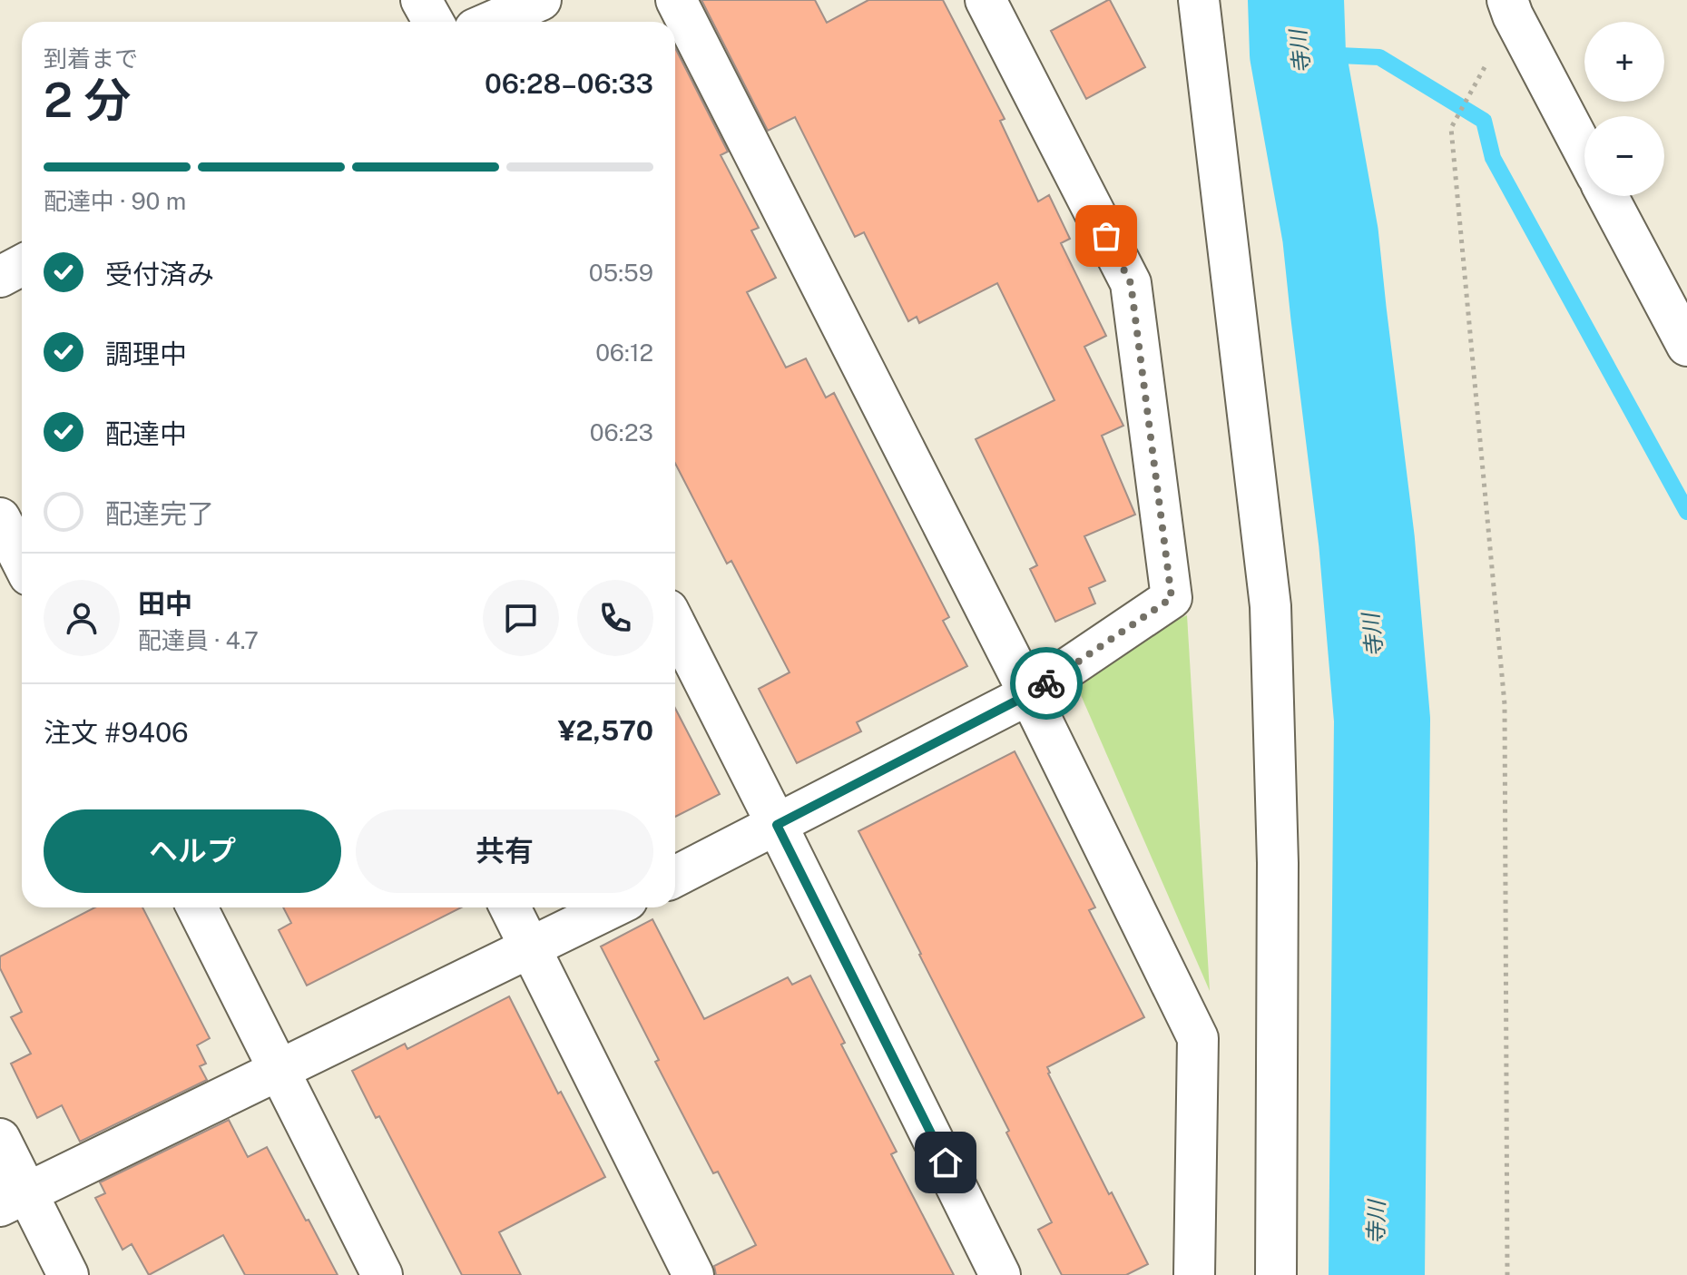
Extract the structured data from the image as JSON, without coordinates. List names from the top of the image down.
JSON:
{
  "water": ["寺川"],
  "page": {
    "map_buttons": ["+", "−"],
    "heading": ["2 分", "到着まで", "06:28–06:33"],
    "panel": [
      "田中",
      "配達員 · 4.7",
      "注文 #9406",
      "¥2,570"
    ],
    "bar": "配達中 · 90 m",
    "list": [
      ["受付済み", "05:59"],
      ["調理中", "06:12"],
      ["配達中", "06:23"],
      "配達完了"
    ],
    "buttons": ["ヘルプ", "共有"]
  }
}
